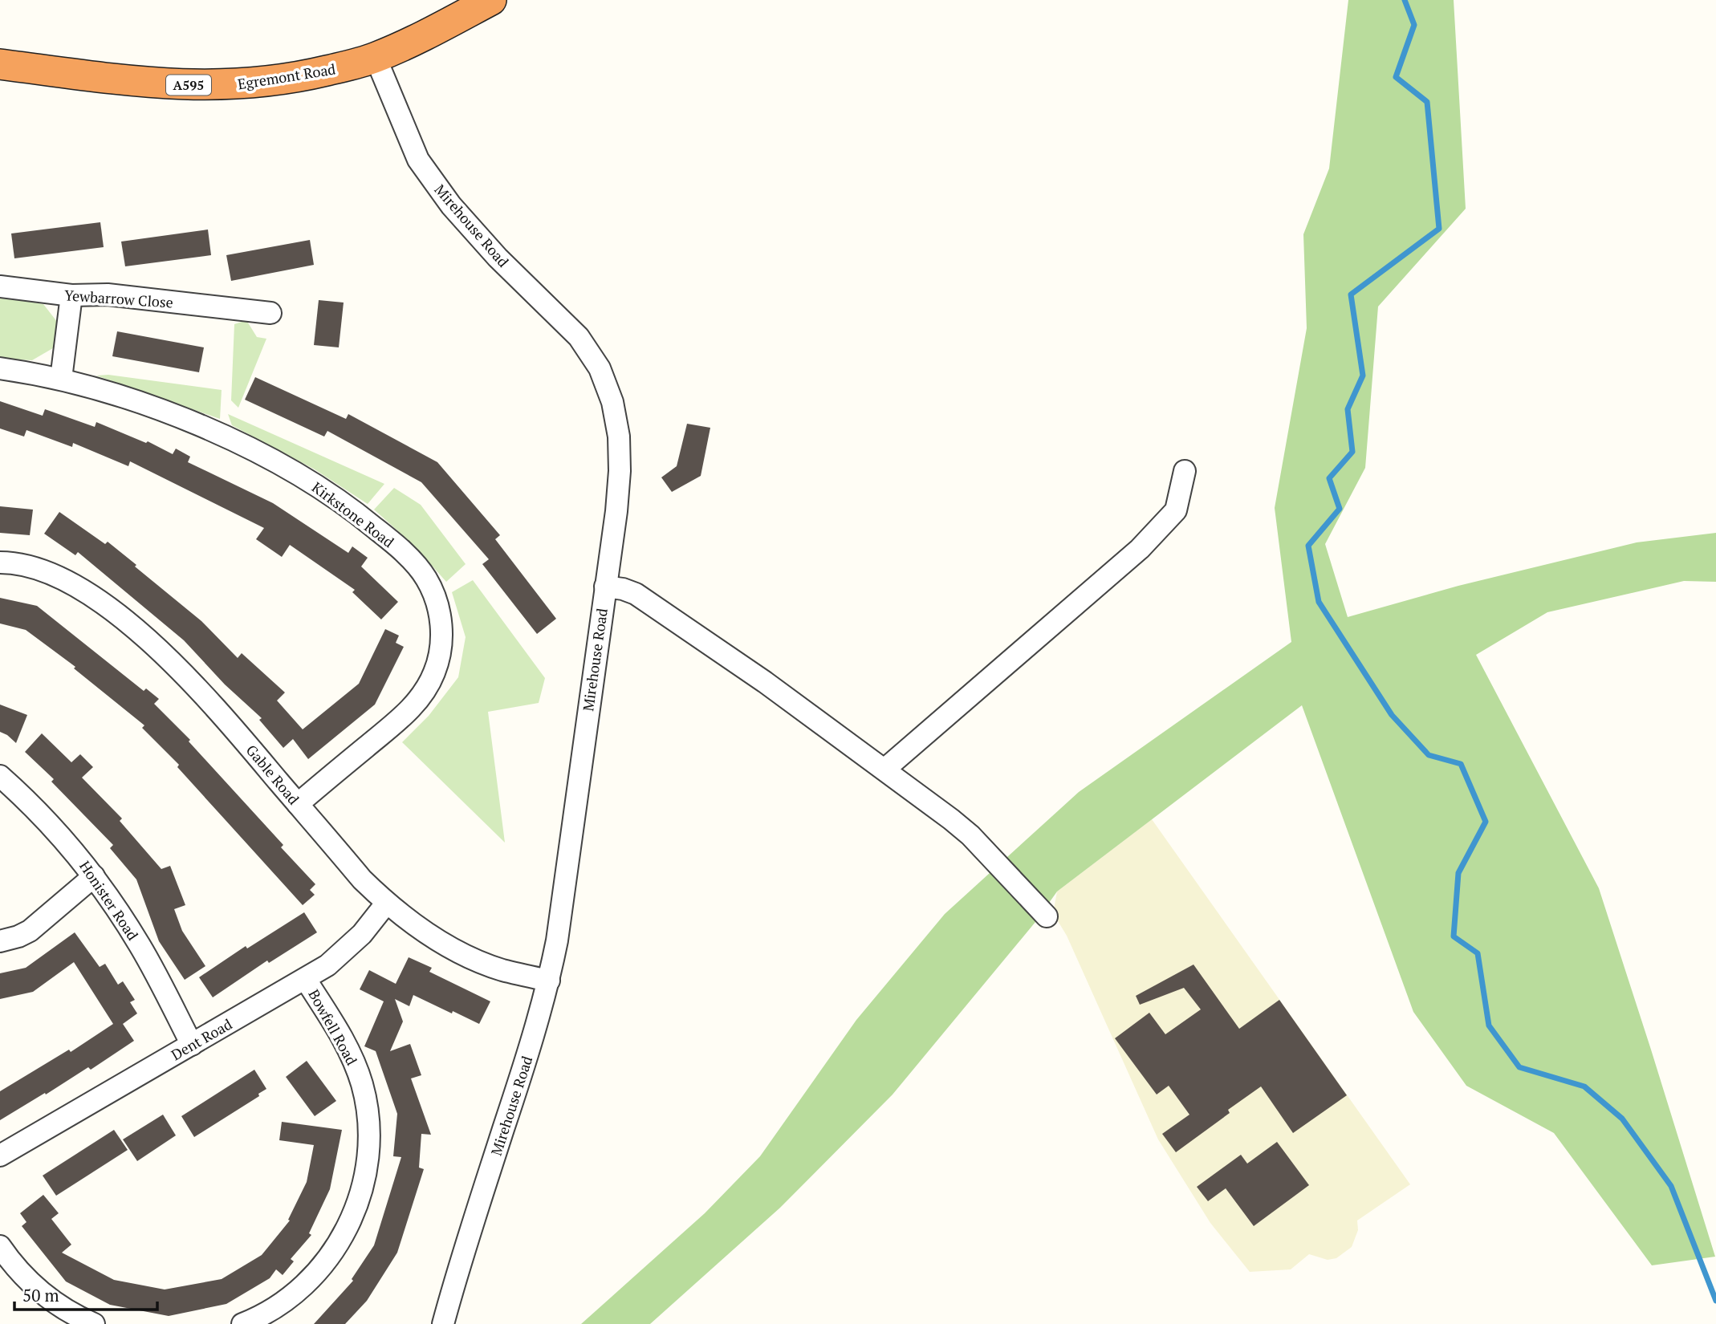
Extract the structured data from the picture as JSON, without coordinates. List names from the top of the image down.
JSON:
{
  "streets": {
    "highway": ["Egremont Road", "A595"],
    "street": [
      "Mirehouse Road",
      "Yewbarrow Close",
      "Kirkstone Road",
      "Gable Road",
      "Honister Road",
      "Bowfell Road",
      "Dent Road"
    ]
  },
  "crossings": [
    ["Egremont Road", "Mirehouse Road"],
    ["Mirehouse Road", "Gable Road"],
    ["Kirkstone Road", "Gable Road"],
    ["Gable Road", "Dent Road"],
    ["Honister Road", "Dent Road"],
    ["Bowfell Road", "Dent Road"]
  ],
  "scale_bar": "50 m"
}
